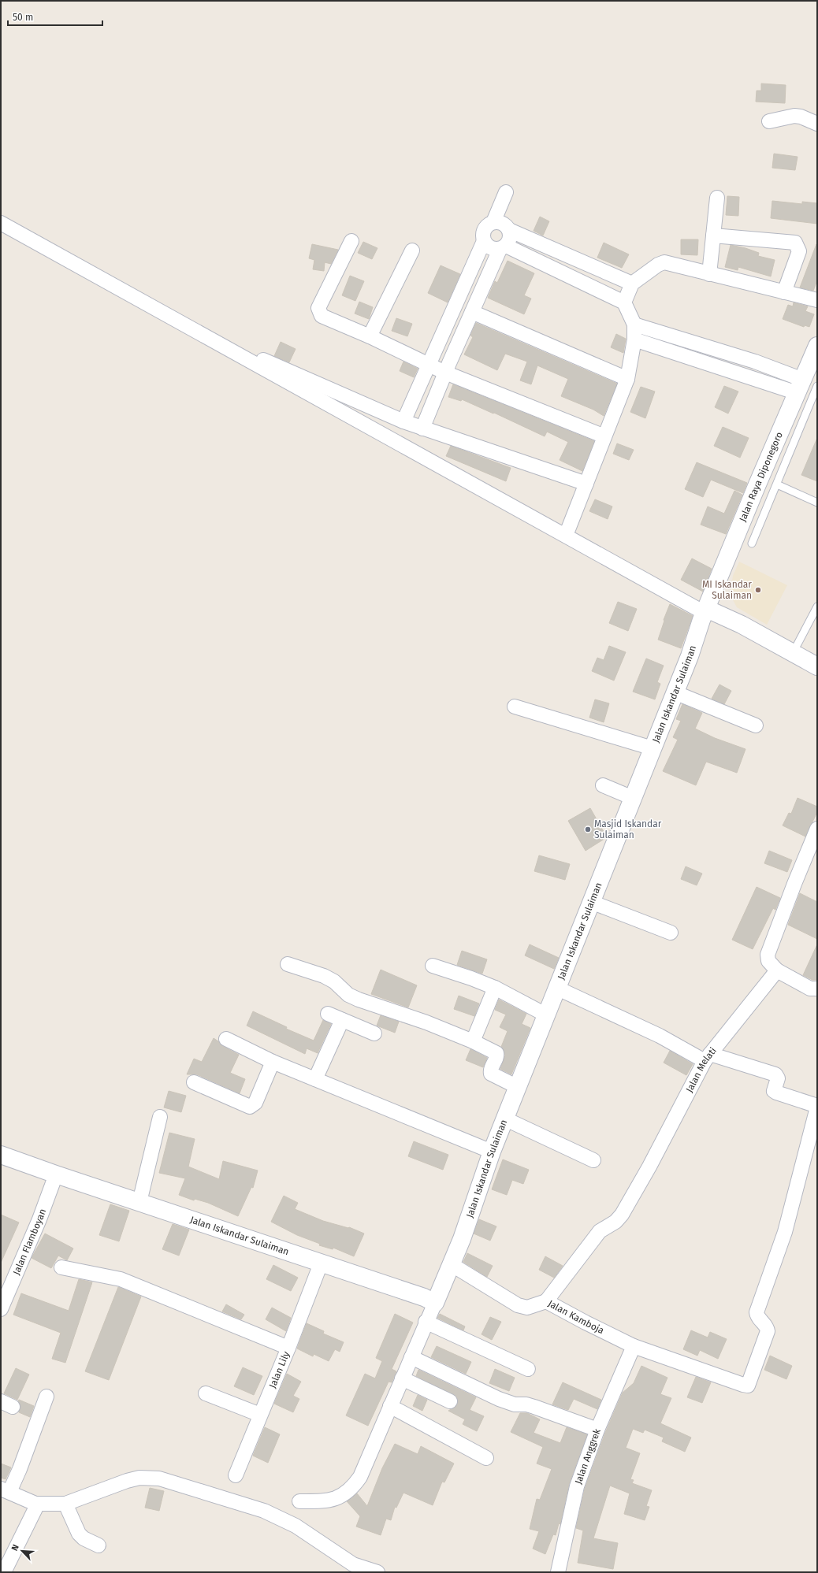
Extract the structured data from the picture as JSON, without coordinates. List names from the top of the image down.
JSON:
{
  "streets": {
    "street": [
      "Jalan Raya Diponegoro",
      "Jalan Iskandar Sulaiman",
      "Jalan Melati",
      "Jalan Flamboyan",
      "Jalan Kamboja",
      "Jalan Lily",
      "Jalan Anggrek"
    ]
  },
  "crossings": [
    ["Jalan Raya Diponegoro", "Jalan Iskandar Sulaiman"],
    ["Jalan Iskandar Sulaiman", "Jalan Flamboyan"],
    ["Jalan Iskandar Sulaiman", "Jalan Kamboja"],
    ["Jalan Iskandar Sulaiman", "Jalan Lily"],
    ["Jalan Melati", "Jalan Kamboja"],
    ["Jalan Kamboja", "Jalan Anggrek"]
  ],
  "places": ["MI Iskandar Sulaiman", "Masjid Iskandar Sulaiman"],
  "scale_bar": "50 m",
  "north": "top left"
}
